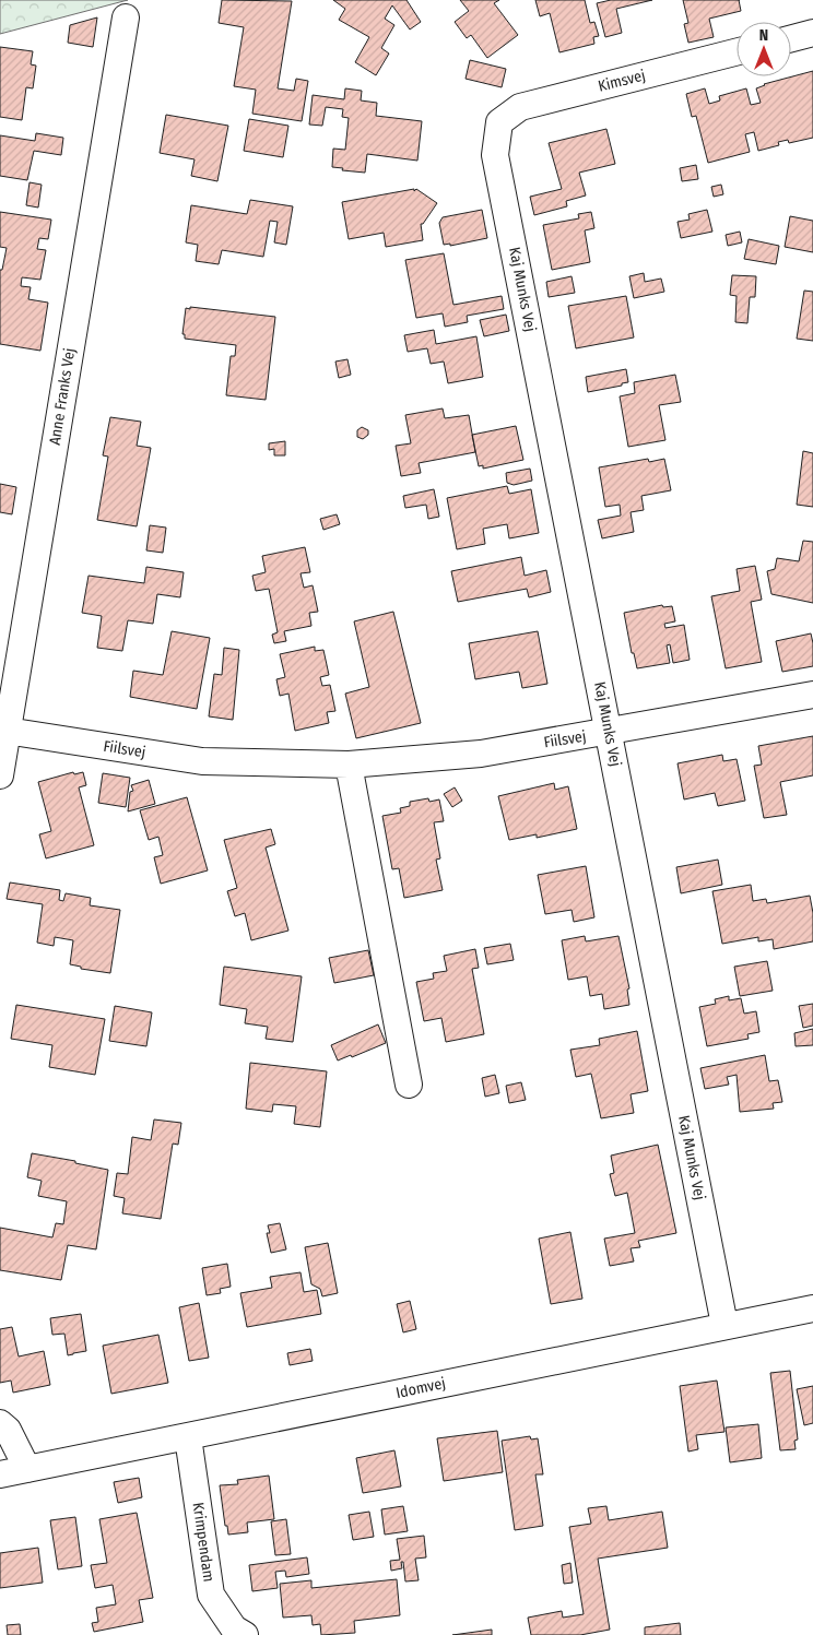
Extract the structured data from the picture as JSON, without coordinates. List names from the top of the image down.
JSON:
{
  "streets": {
    "street": [
      "Kimsvej",
      "Kaj Munks Vej",
      "Anne Franks Vej",
      "Fiilsvej",
      "Idomvej",
      "Krimpendam"
    ]
  },
  "crossings": [
    ["Kimsvej", "Kaj Munks Vej"],
    ["Kaj Munks Vej", "Fiilsvej"],
    ["Kaj Munks Vej", "Idomvej"],
    ["Anne Franks Vej", "Fiilsvej"],
    ["Idomvej", "Krimpendam"]
  ],
  "north": "top"
}
